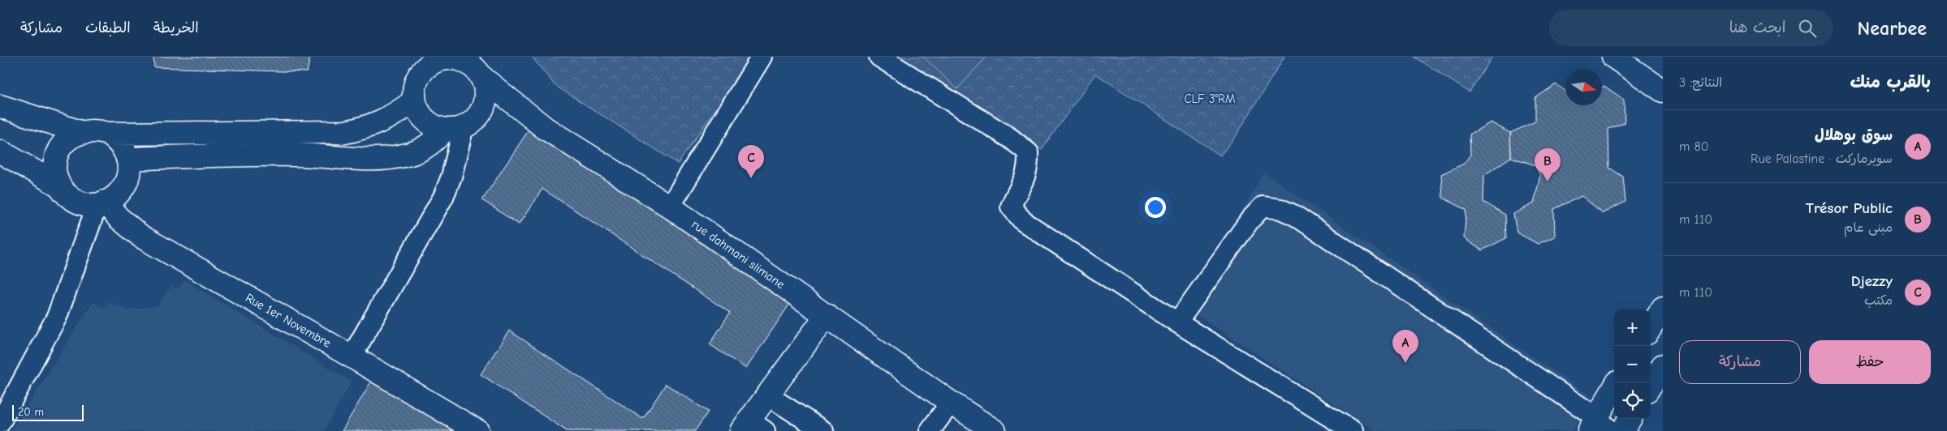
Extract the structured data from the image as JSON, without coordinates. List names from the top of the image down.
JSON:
{
  "streets": {
    "main road": ["rue dahmani slimane", "Rue 1er Novembre"]
  },
  "parks": ["CLF 3°RM"],
  "scale_bar": "20 m",
  "north": "right",
  "page": {
    "header": "Nearbee",
    "search": "ابحث هنا",
    "nav": ["الخريطة", "الطبقات", "مشاركة"],
    "heading": ["بالقرب منك", "النتائج: 3"],
    "list": [
      {
        "mark": "A",
        "name": "سوق بوهلال",
        "note": "سوبرماركت · Rue Palastine",
        "value": "80 m"
      },
      {
        "mark": "B",
        "name": "Trésor Public",
        "note": "مبنى عام",
        "value": "110 m"
      },
      {
        "mark": "C",
        "name": "Djezzy",
        "note": "مكتب",
        "value": "110 m"
      }
    ],
    "pins": ["C", "B", "A"],
    "map_buttons": ["+", "−"],
    "buttons": ["حفظ", "مشاركة"],
    "scale": "20 m"
  }
}
